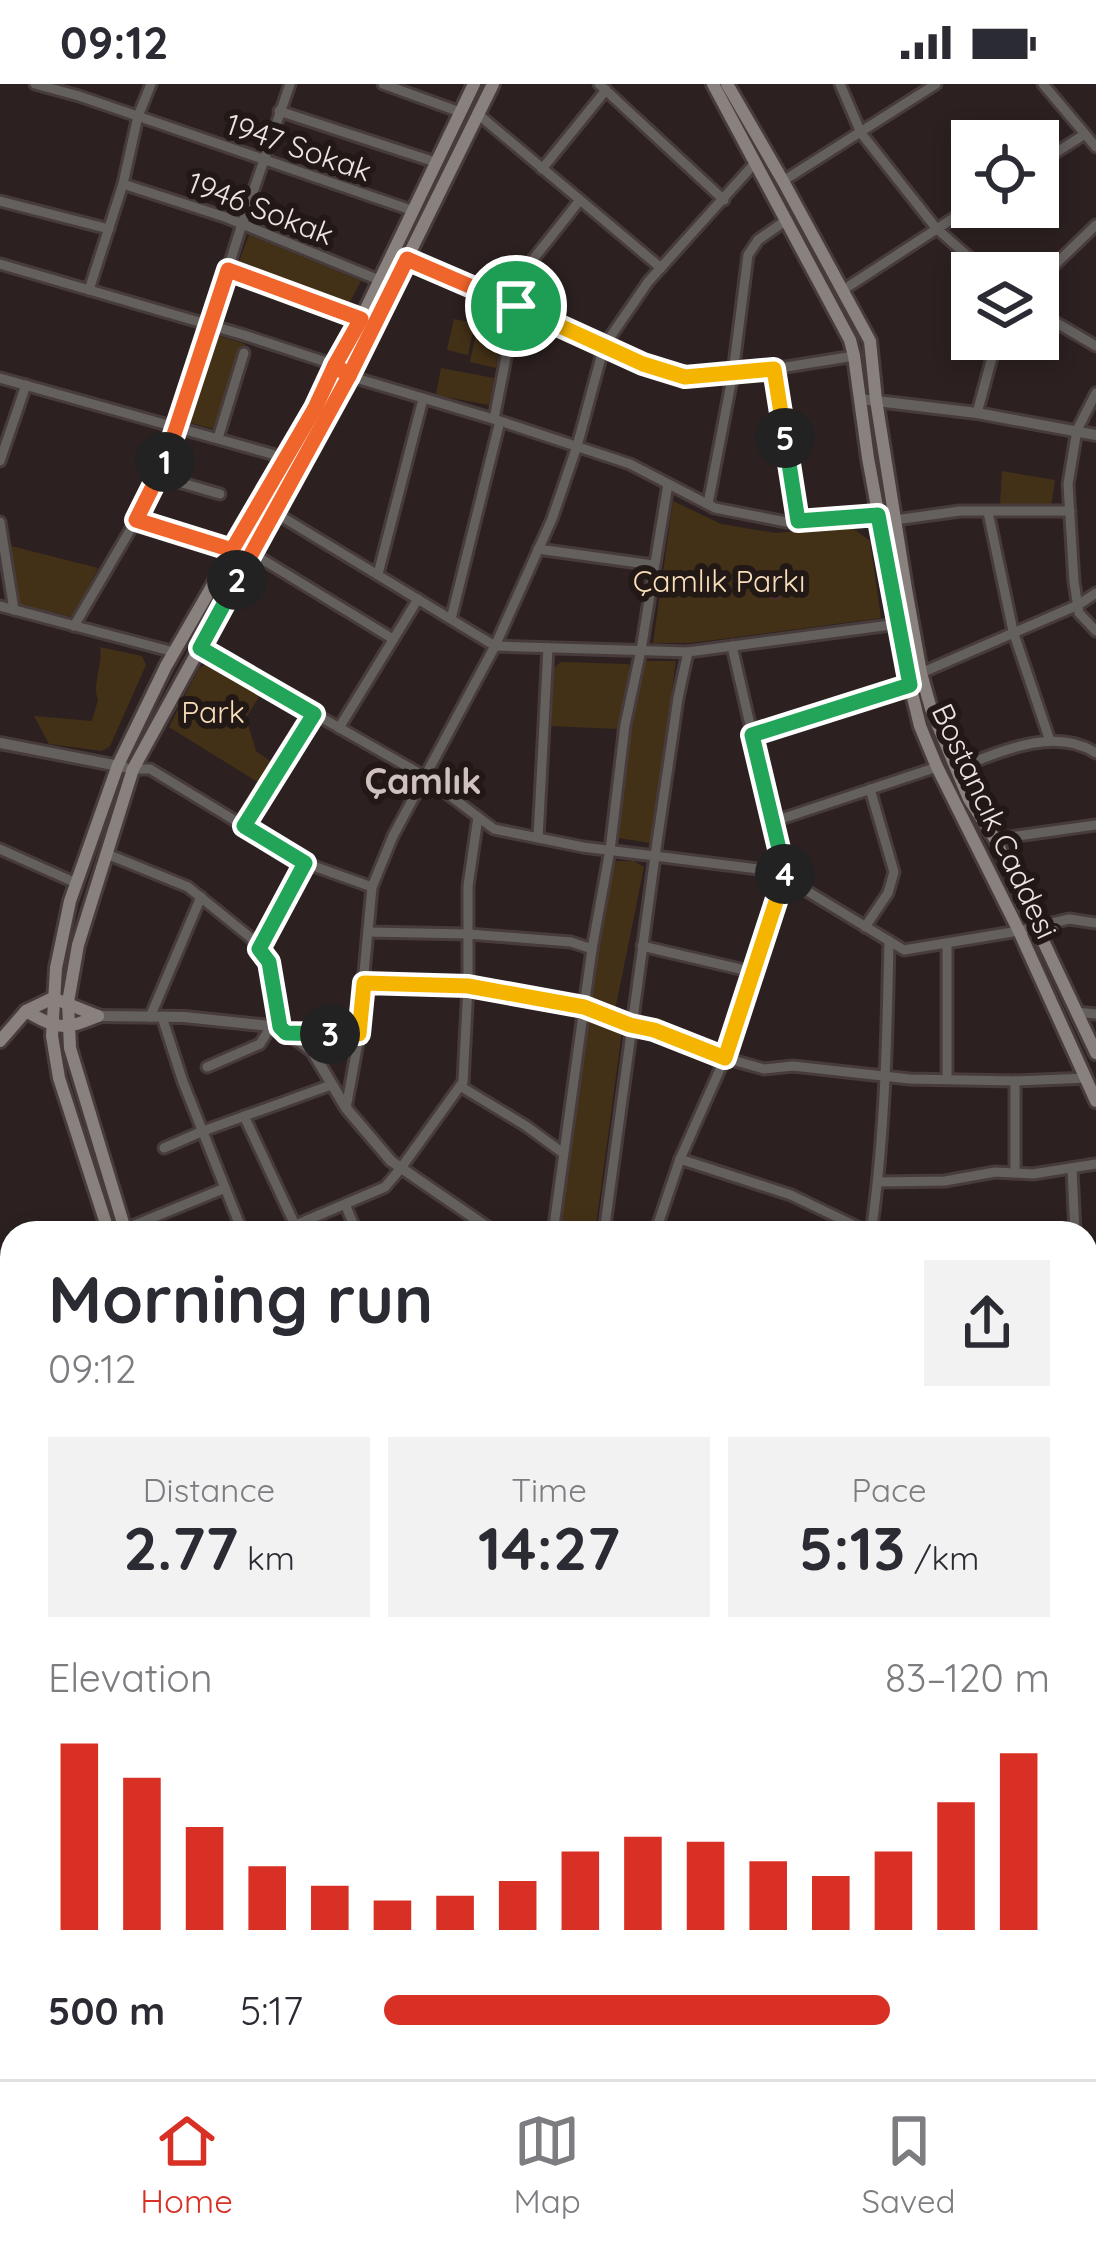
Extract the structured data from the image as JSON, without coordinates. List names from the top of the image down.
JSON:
{
  "streets": {
    "main road": ["Bostancık Caddesi"],
    "street": ["1947 Sokak", "1946 Sokak"]
  },
  "districts": ["Çamlık"],
  "parks": ["Çamlık Parkı", "Park"],
  "page": {
    "status": "09:12",
    "pins": [
      "5",
      "1",
      "2",
      "4",
      "3"
    ],
    "heading": ["Morning run", "09:12"],
    "stats": [
      ["Distance", "2.77 km"],
      ["Time", "14:27"],
      ["Pace", "5:13 /km"]
    ],
    "chart": ["Elevation", "83–120 m"],
    "list": [
      {
        "name": "500 m",
        "note": "5:17"
      }
    ],
    "tabs": ["Home", "Map", "Saved"]
  }
}
